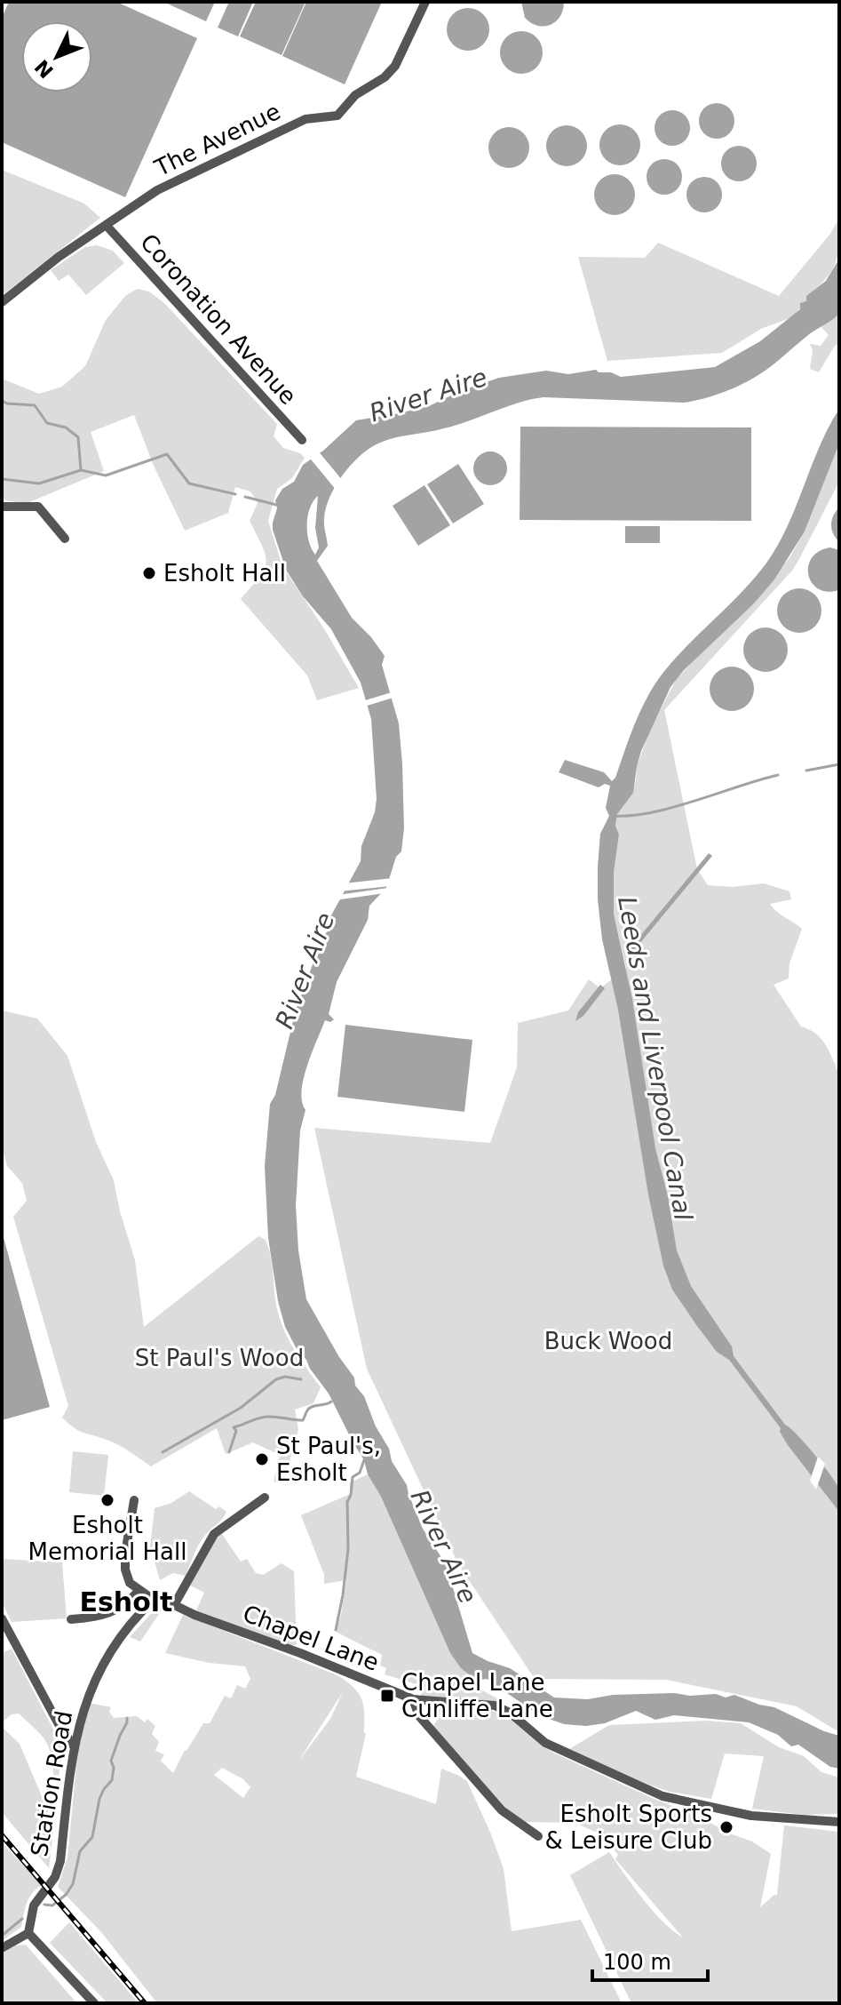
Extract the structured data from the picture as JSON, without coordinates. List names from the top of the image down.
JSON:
{
  "streets": {
    "street": [
      "The Avenue",
      "Coronation Avenue",
      "Chapel Lane",
      "Station Road"
    ]
  },
  "crossings": [
    ["The Avenue", "Coronation Avenue"],
    ["Chapel Lane", "Station Road"]
  ],
  "districts": ["Esholt"],
  "water": ["River Aire", "Leeds and Liverpool Canal"],
  "parks": ["Buck Wood", "St Paul's Wood"],
  "places": {
    "other": [
      "Esholt Hall",
      "St Paul's, Esholt",
      "Esholt Memorial Hall",
      "Esholt Sports & Leisure Club"
    ],
    "transit": ["Chapel Lane Cunliffe Lane"]
  },
  "scale_bar": "100 m",
  "north": "bottom left"
}
